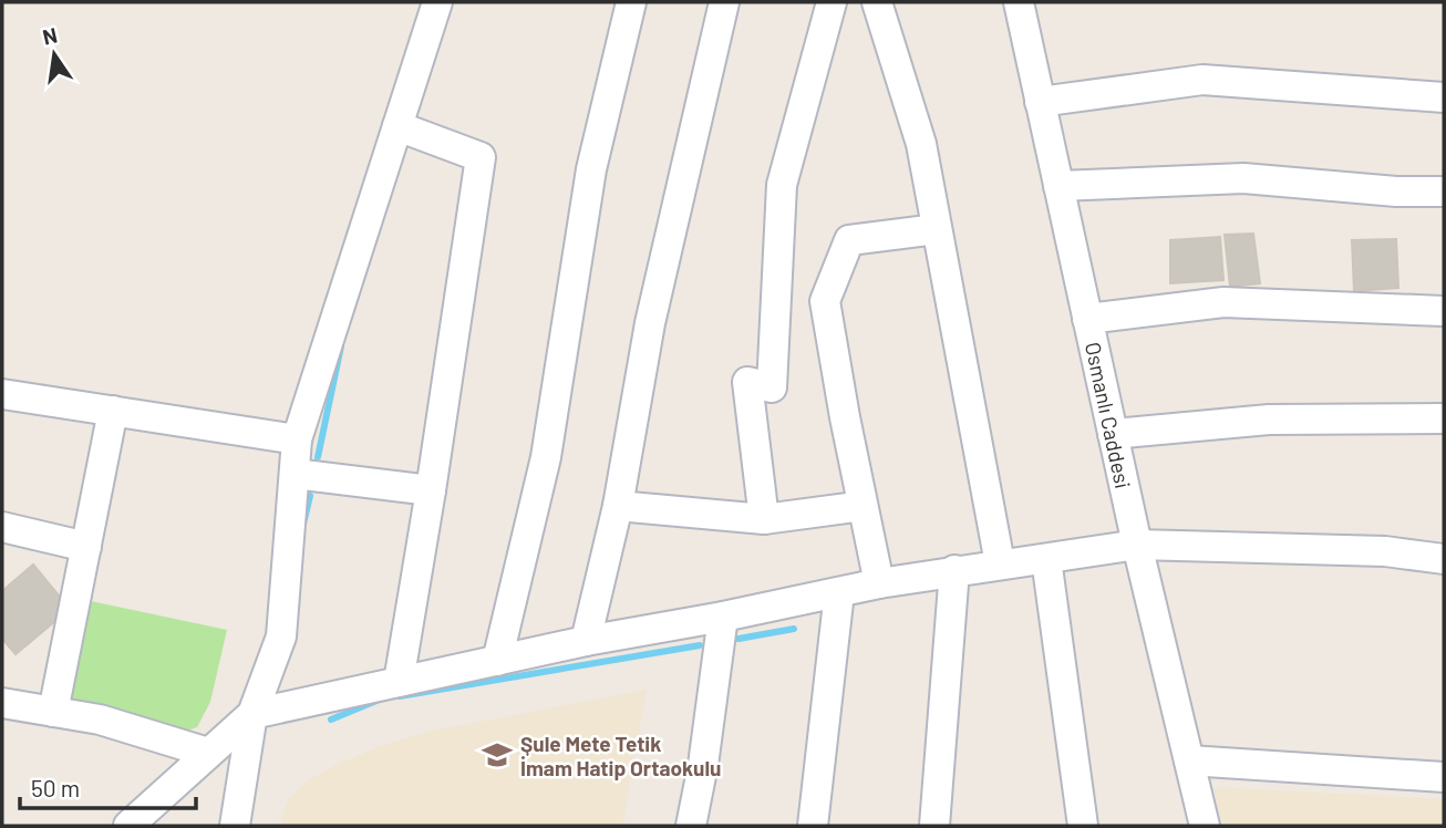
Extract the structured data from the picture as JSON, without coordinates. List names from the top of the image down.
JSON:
{
  "streets": {
    "street": ["Osmanlı Caddesi"]
  },
  "places": {
    "school or university": ["Şule Mete Tetik İmam Hatip Ortaokulu"]
  },
  "scale_bar": "50 m",
  "north": "top"
}
